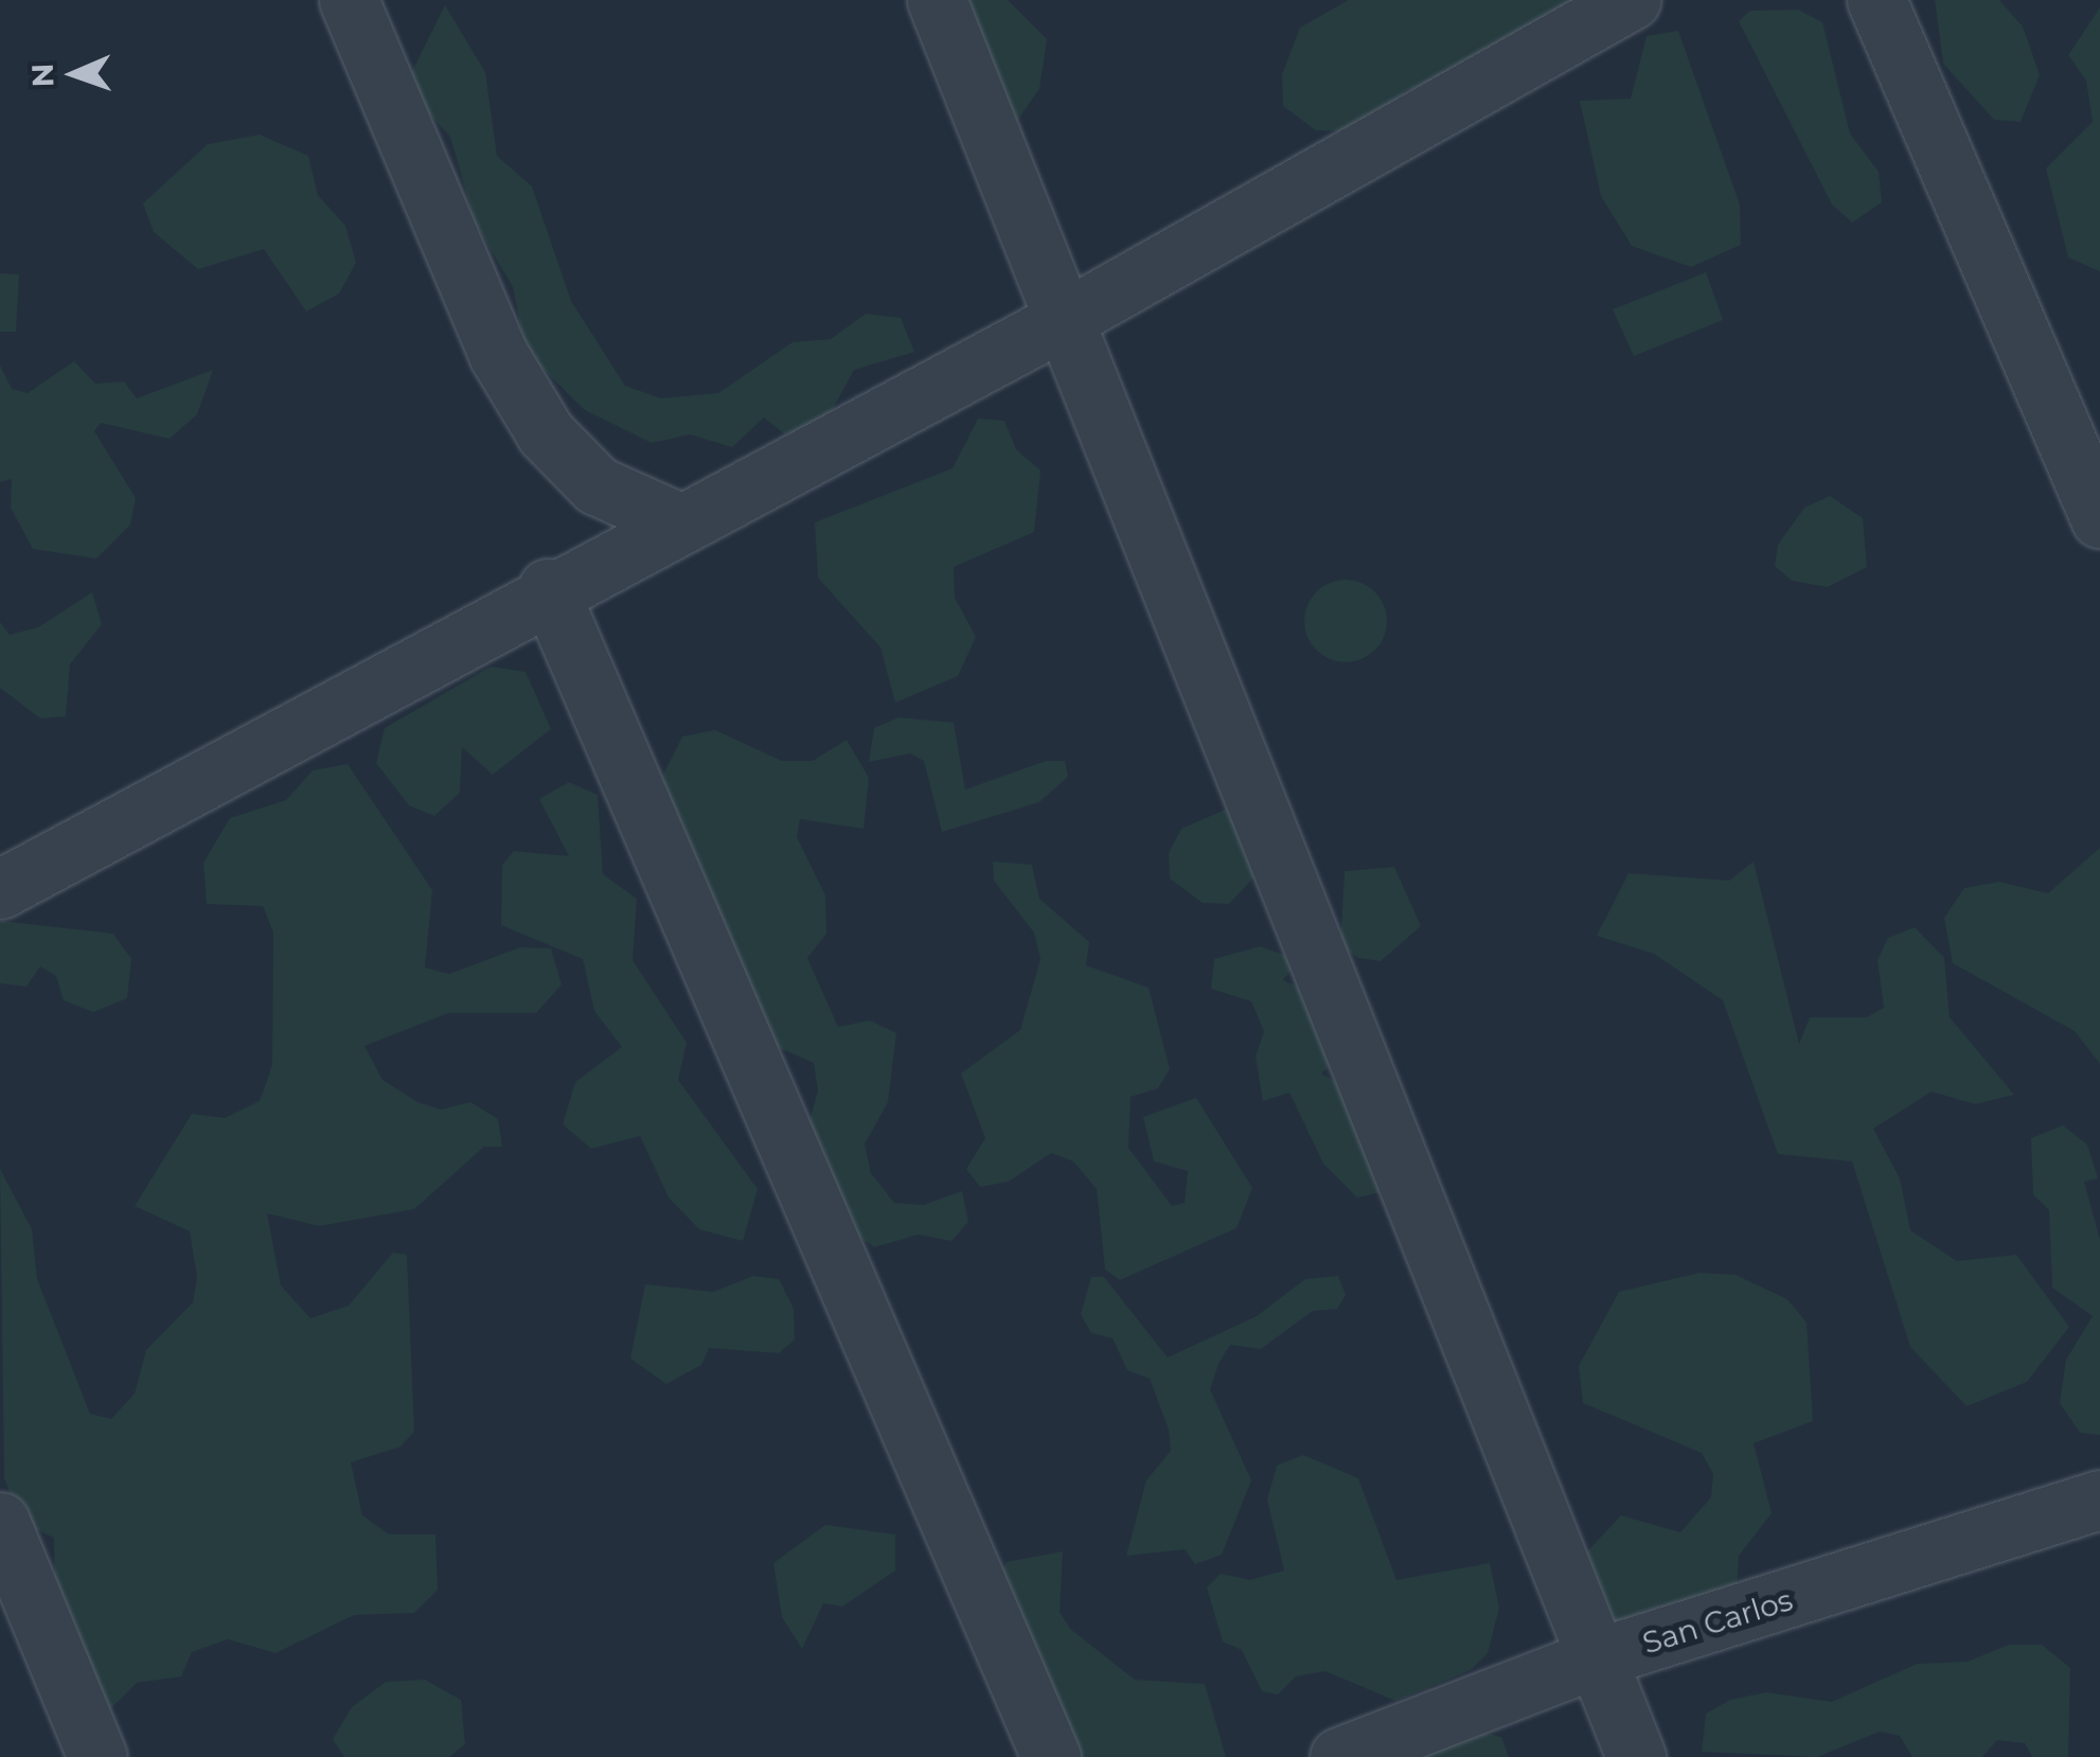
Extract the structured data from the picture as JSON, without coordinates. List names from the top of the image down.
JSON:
{
  "streets": {
    "street": ["San Carlos"]
  },
  "north": "left"
}
